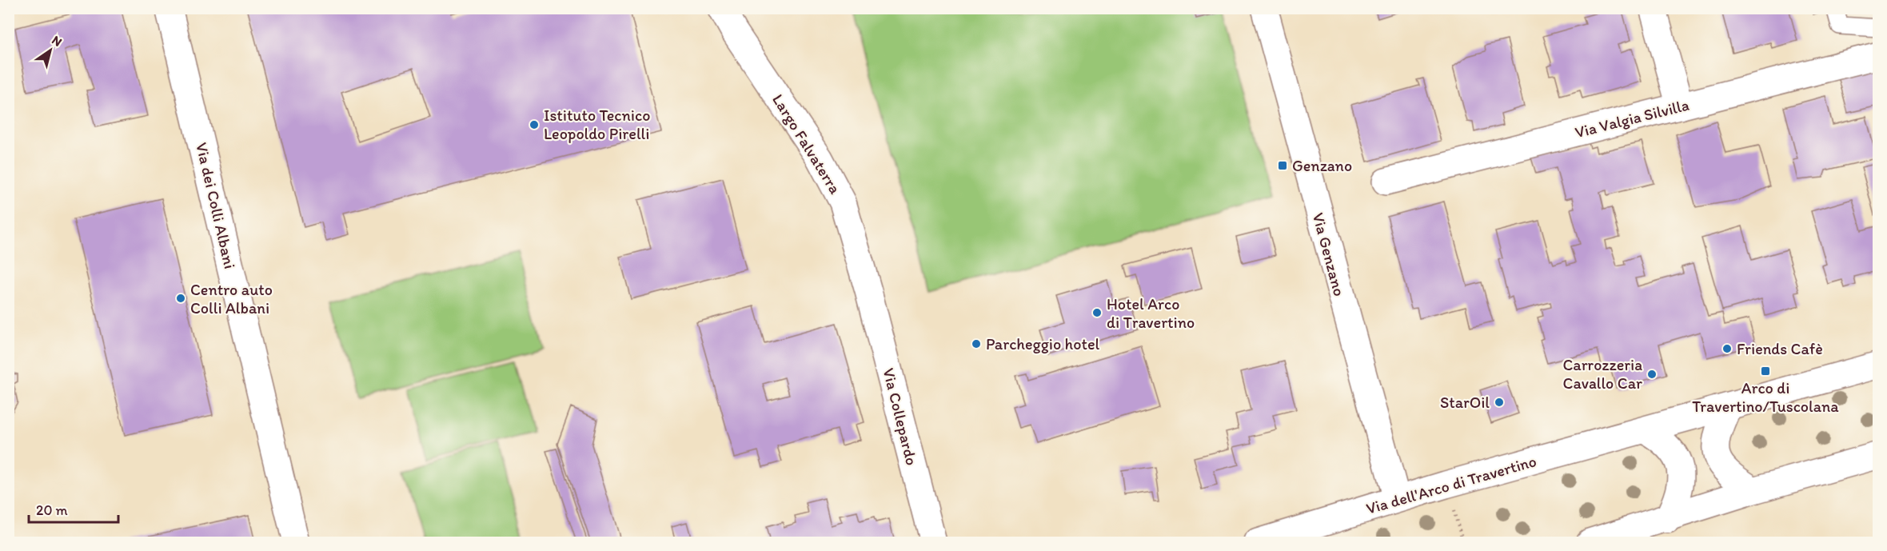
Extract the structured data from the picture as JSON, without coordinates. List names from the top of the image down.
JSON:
{
  "streets": {
    "street": [
      "Via Valgia Silvilla",
      "Largo Falvaterra",
      "Via dei Colli Albani",
      "Via Genzano",
      "Via Collepardo",
      "Via dell'Arco di Travertino"
    ]
  },
  "crossings": [
    ["Largo Falvaterra", "Via Collepardo"],
    ["Via Genzano", "Via dell'Arco di Travertino"]
  ],
  "places": {
    "other": [
      "Istituto Tecnico Leopoldo Pirelli",
      "Centro auto Colli Albani",
      "Hotel Arco di Travertino",
      "Parcheggio hotel",
      "Friends Cafè",
      "Carrozzeria Cavallo Car",
      "StarOil"
    ],
    "transit": ["Genzano", "Arco di Travertino/Tuscolana"]
  },
  "scale_bar": "20 m",
  "north": "top right"
}
